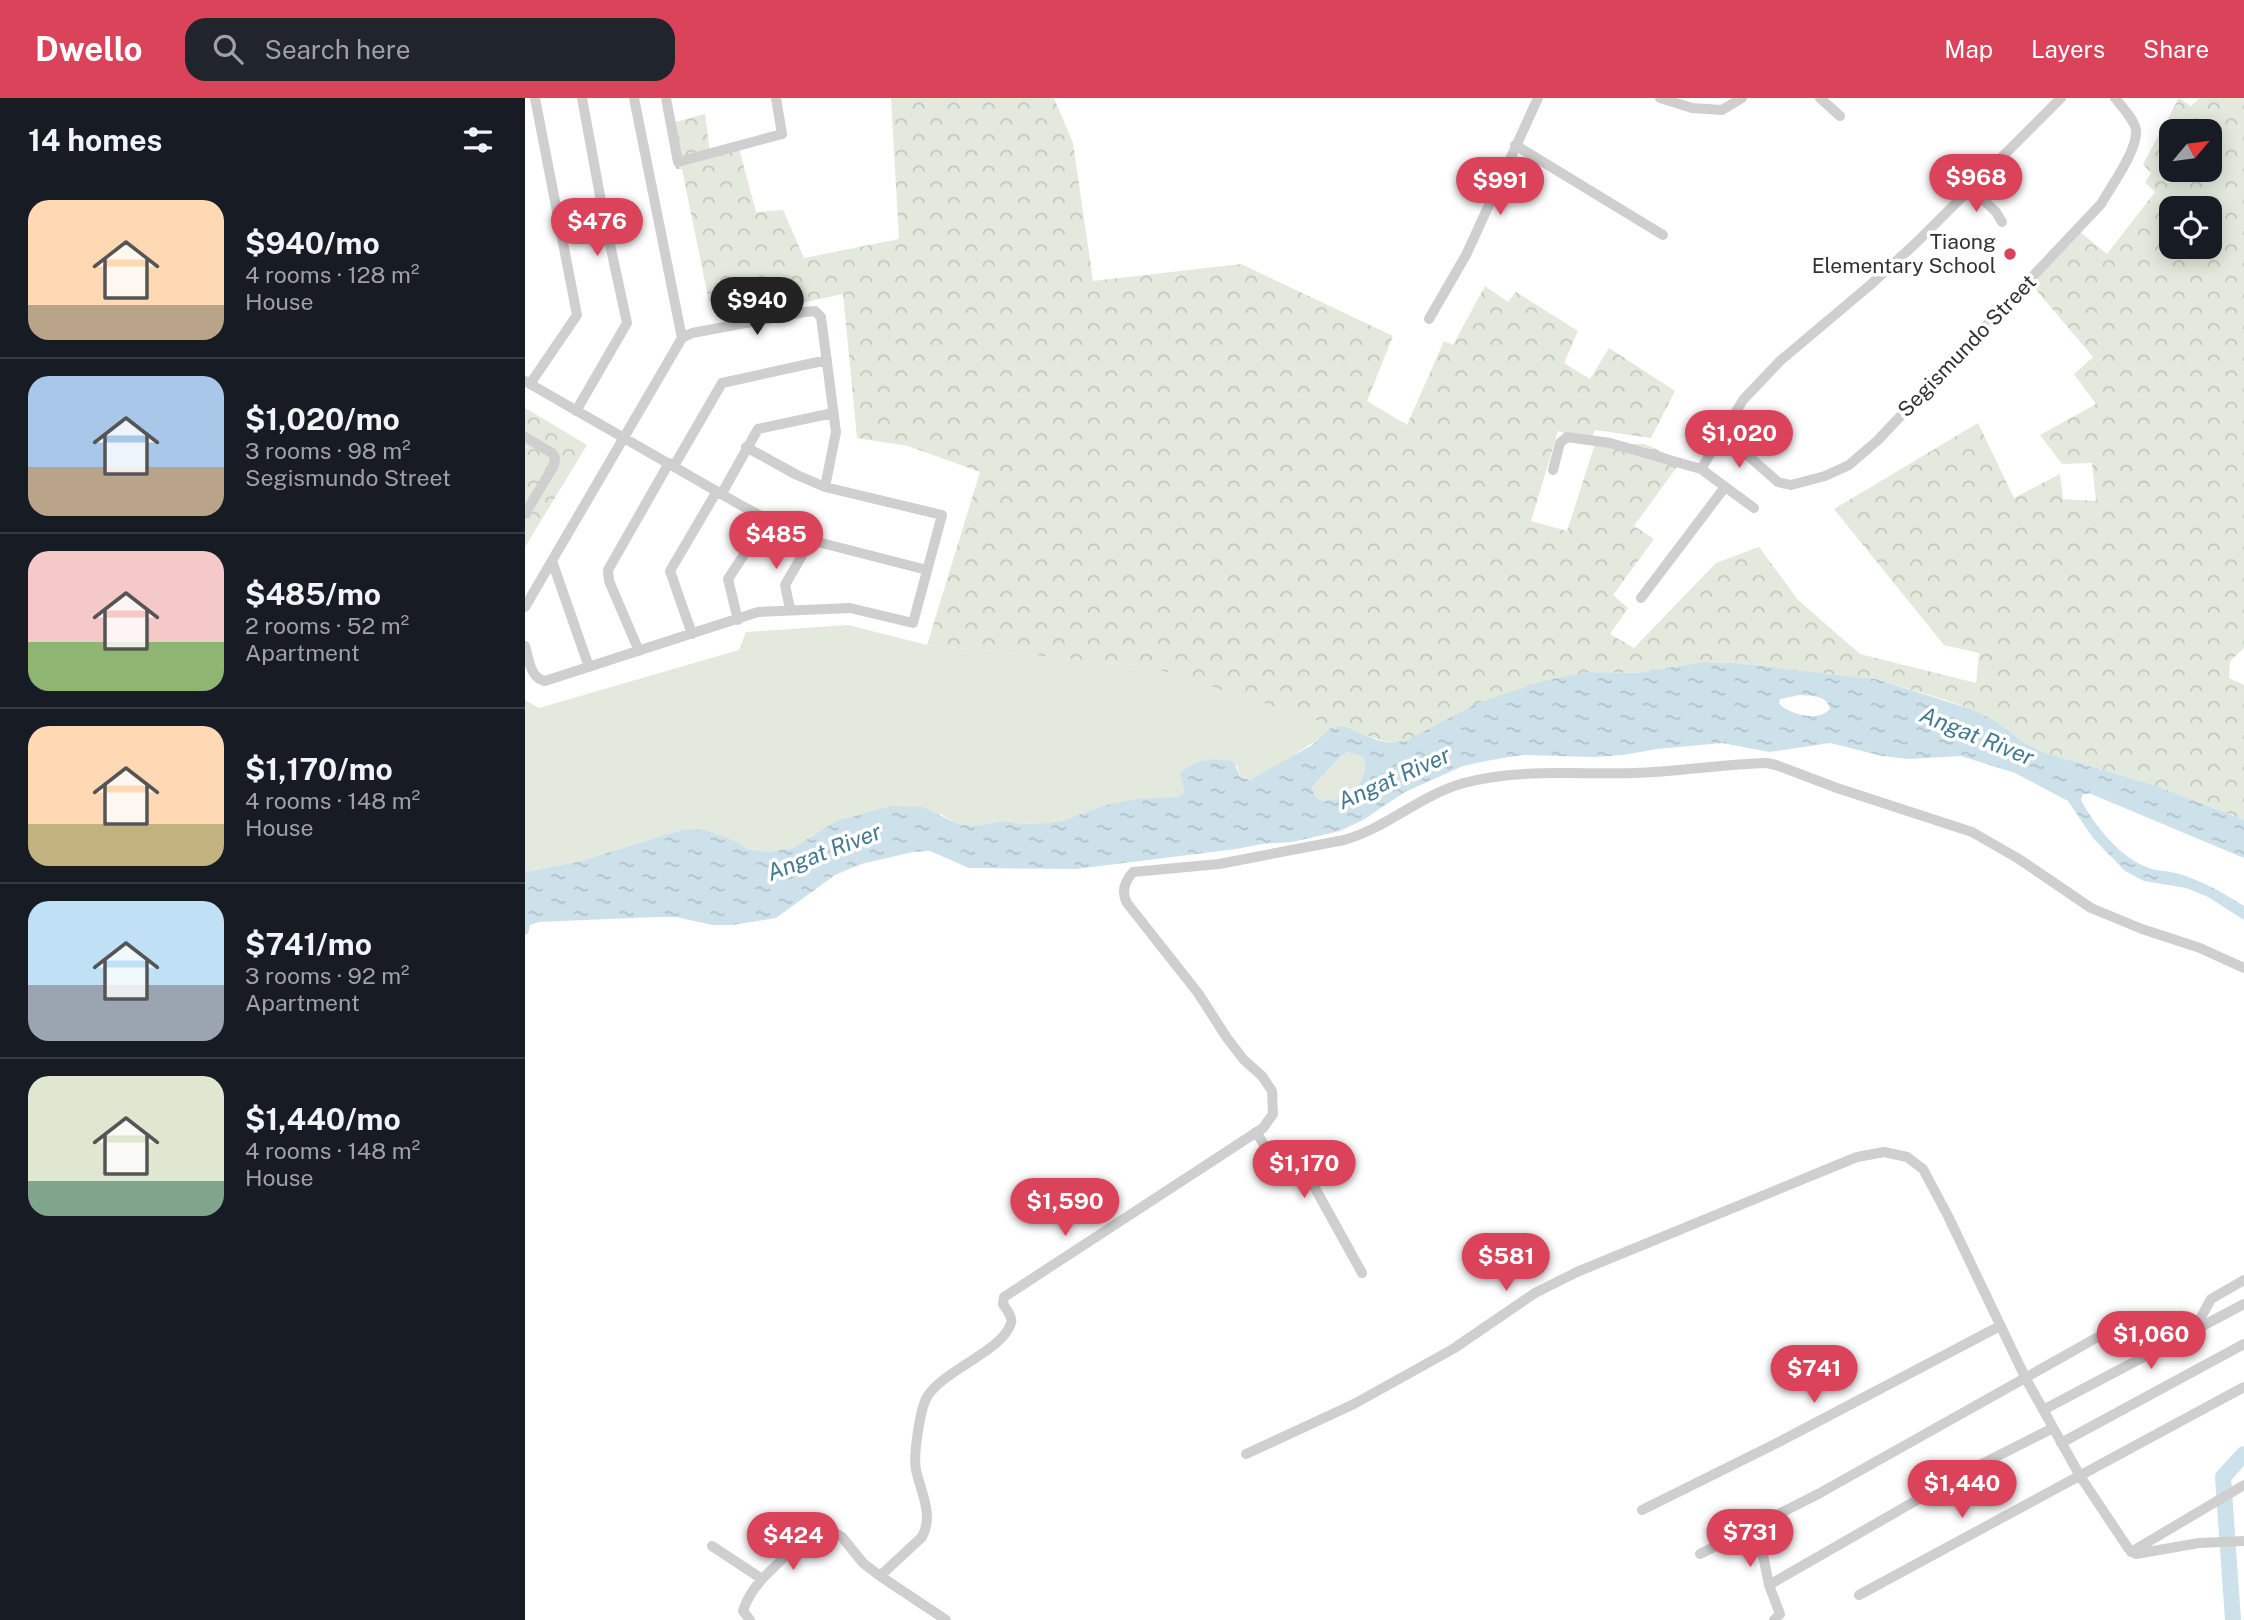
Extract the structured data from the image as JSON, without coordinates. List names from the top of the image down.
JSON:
{
  "streets": {
    "street": ["Segismundo Street"]
  },
  "water": ["Angat River"],
  "places": ["Tiaong Elementary School"],
  "north": "top right",
  "page": {
    "header": "Dwello",
    "search": "Search here",
    "nav": ["Map", "Layers", "Share"],
    "heading": "14 homes",
    "price": [
      "$968",
      "$991",
      "$476",
      "$940",
      "$1,020",
      "$485",
      "$1,170",
      "$1,590",
      "$581",
      "$1,060",
      "$741",
      "$1,440",
      "$731",
      "$424"
    ],
    "list": [
      {
        "name": "$940/mo",
        "note": "4 rooms · 128 m² · House"
      },
      {
        "name": "$1,020/mo",
        "note": "3 rooms · 98 m² · Segismundo Street"
      },
      {
        "name": "$485/mo",
        "note": "2 rooms · 52 m² · Apartment"
      },
      {
        "name": "$1,170/mo",
        "note": "4 rooms · 148 m² · House"
      },
      {
        "name": "$741/mo",
        "note": "3 rooms · 92 m² · Apartment"
      },
      {
        "name": "$1,440/mo",
        "note": "4 rooms · 148 m² · House"
      }
    ]
  }
}
